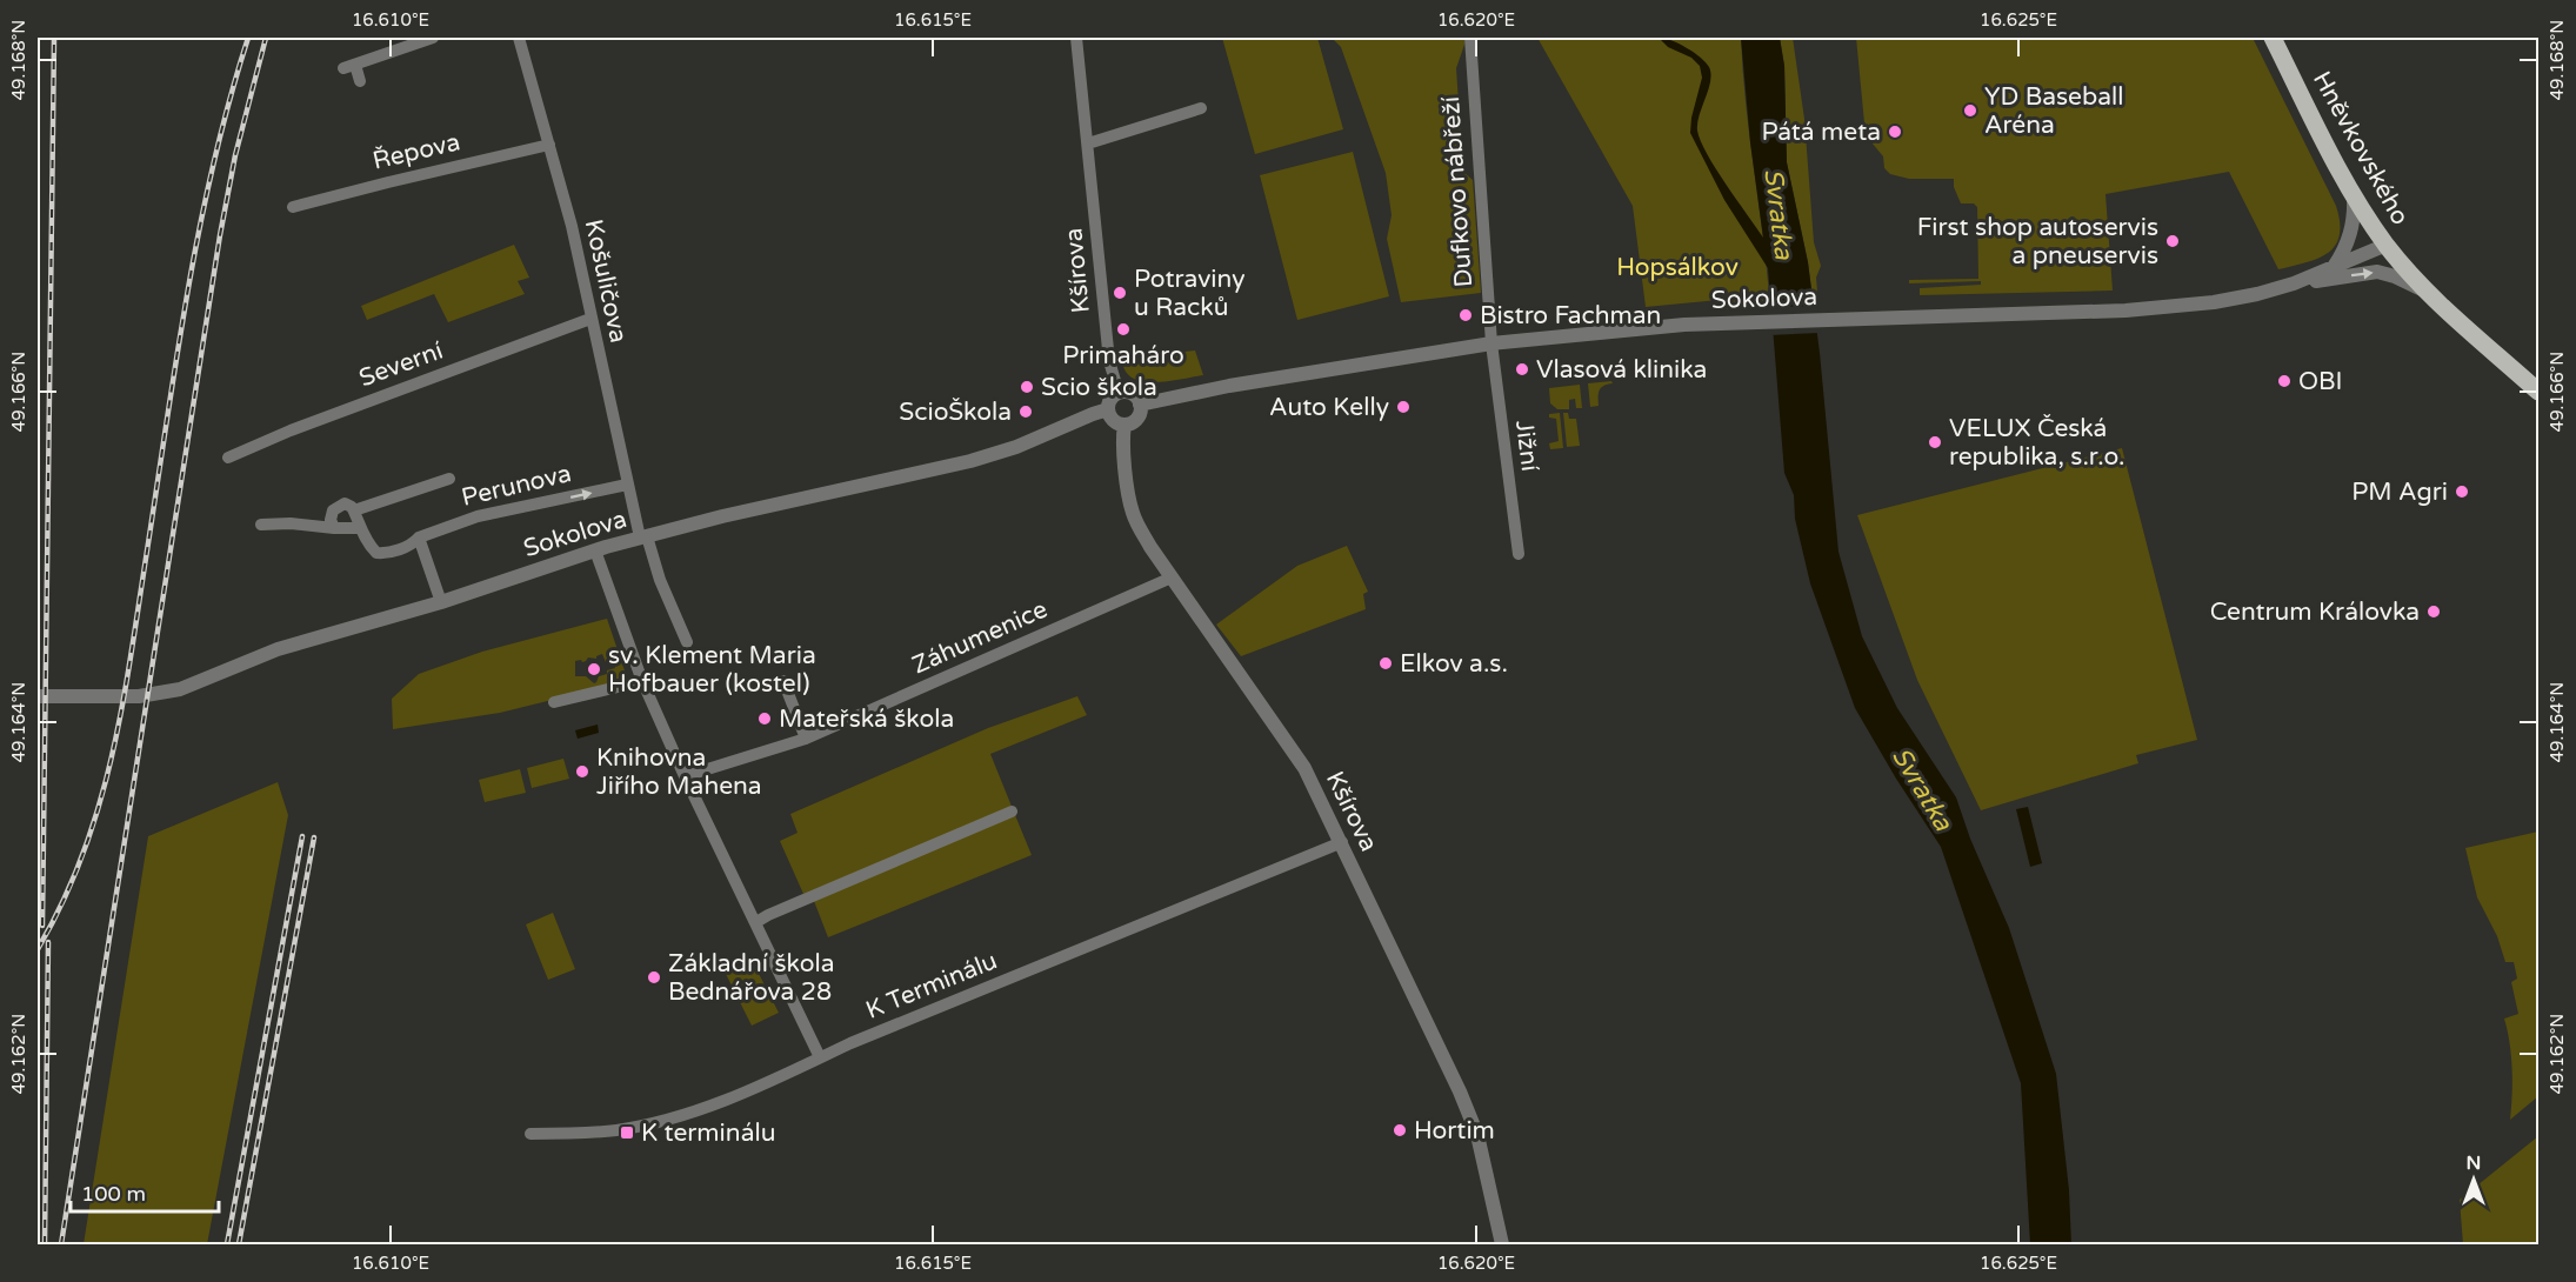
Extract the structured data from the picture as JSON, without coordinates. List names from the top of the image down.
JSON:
{
  "streets": {
    "main road": ["Hněvkovského"],
    "street": [
      "Řepova",
      "Dufkovo nábřeží",
      "Kšírova",
      "Košuličova",
      "Sokolova",
      "Severní",
      "Jižní",
      "Perunova",
      "Záhumenice",
      "K Terminálu"
    ]
  },
  "crossings": [
    ["Hněvkovského", "Sokolova"],
    ["Řepova", "Košuličova"],
    ["Dufkovo nábřeží", "Sokolova"],
    ["Dufkovo nábřeží", "Jižní"],
    ["Kšírova", "Sokolova"],
    ["Kšírova", "Záhumenice"],
    ["Kšírova", "K Terminálu"],
    ["Košuličova", "Sokolova"],
    ["Košuličova", "Severní"],
    ["Košuličova", "Perunova"],
    ["Sokolova", "Jižní"]
  ],
  "one_way": ["Perunova"],
  "water": ["Svratka"],
  "parks": ["Hopsálkov"],
  "places": {
    "other": [
      "YD Baseball Aréna",
      "Pátá meta",
      "First shop autoservis a pneuservis",
      "Potraviny u Racků",
      "Bistro Fachman",
      "Primaháro",
      "Vlasová klinika",
      "OBI",
      "Scio škola",
      "Auto Kelly",
      "ScioŠkola",
      "VELUX Česká republika, s.r.o.",
      "PM Agri",
      "Centrum Královka",
      "Elkov a.s.",
      "sv. Klement Maria Hofbauer (kostel)",
      "Mateřská škola",
      "Knihovna Jiřího Mahena",
      "Základní škola Bednářova 28",
      "Hortim"
    ],
    "transit": ["K terminálu"]
  },
  "scale_bar": "100 m",
  "north": "top",
  "coordinates": [
    "16.610°E",
    "16.615°E",
    "16.620°E",
    "16.625°E",
    "49.168°N",
    "49.166°N",
    "49.164°N",
    "49.162°N"
  ]
}
